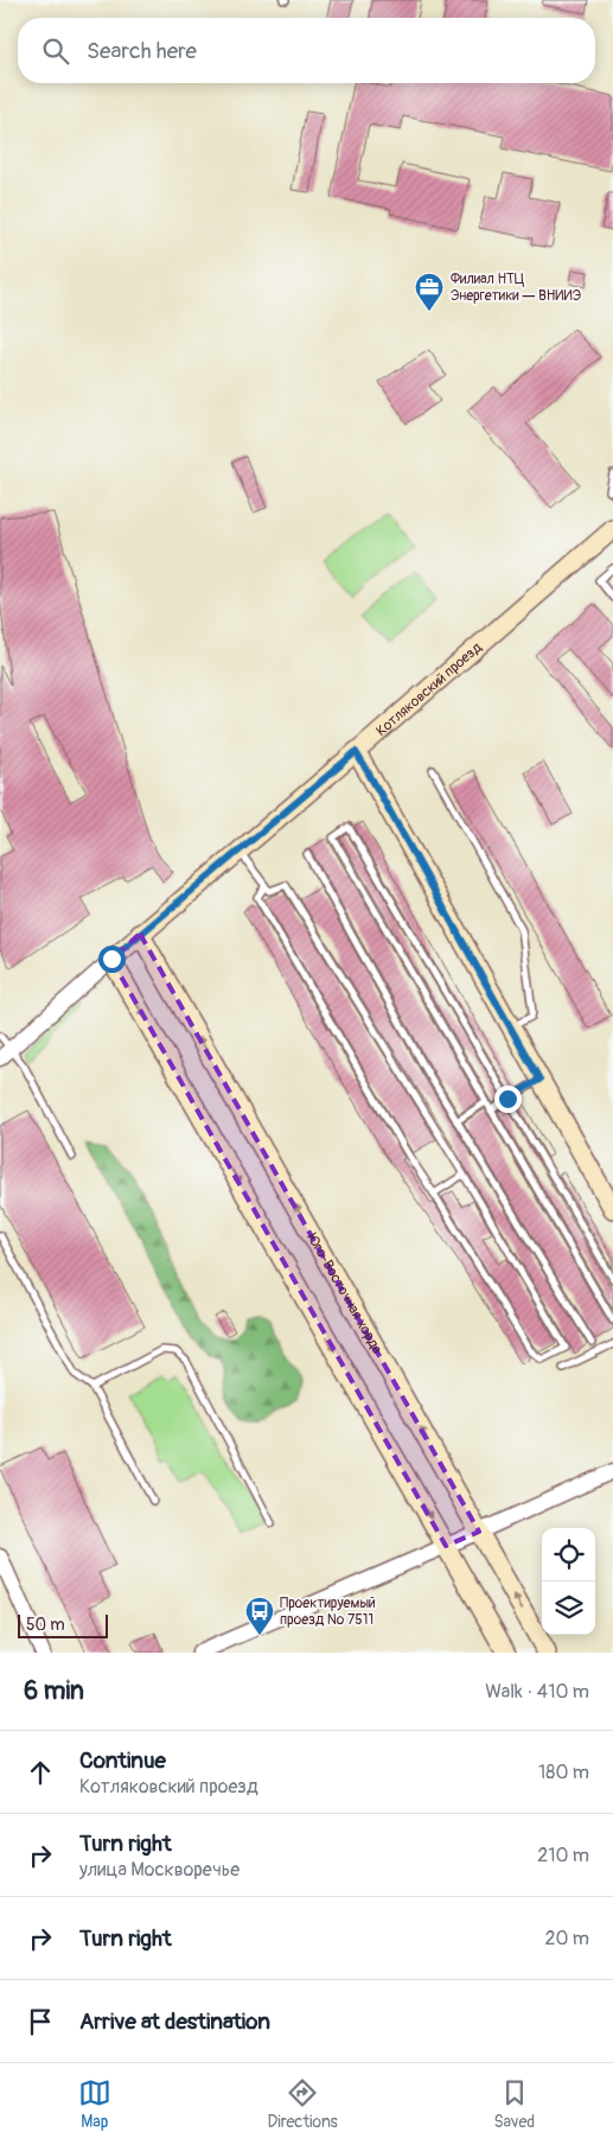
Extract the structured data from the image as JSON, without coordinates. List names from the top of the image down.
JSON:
{
  "streets": {
    "main road": ["Котляковский проезд", "Юго-Восточная хорда"]
  },
  "crossings": [
    ["Котляковский проезд", "Юго-Восточная хорда"]
  ],
  "places": {
    "office": ["Филиал НТЦ Энергетики — ВНИИЭ"],
    "bus stop": ["Проектируемый проезд № 7511"]
  },
  "scale_bar": "50 m",
  "page": {
    "search": "Search here",
    "scale": "50 m",
    "heading": ["6 min", "Walk · 410 m"],
    "list": [
      ["Continue", "Котляковский проезд", "180 m"],
      ["Turn right", "улица Москворечье", "210 m"],
      ["Turn right", "20 m"],
      "Arrive at destination"
    ],
    "nav": ["Map", "Directions", "Saved"]
  }
}
